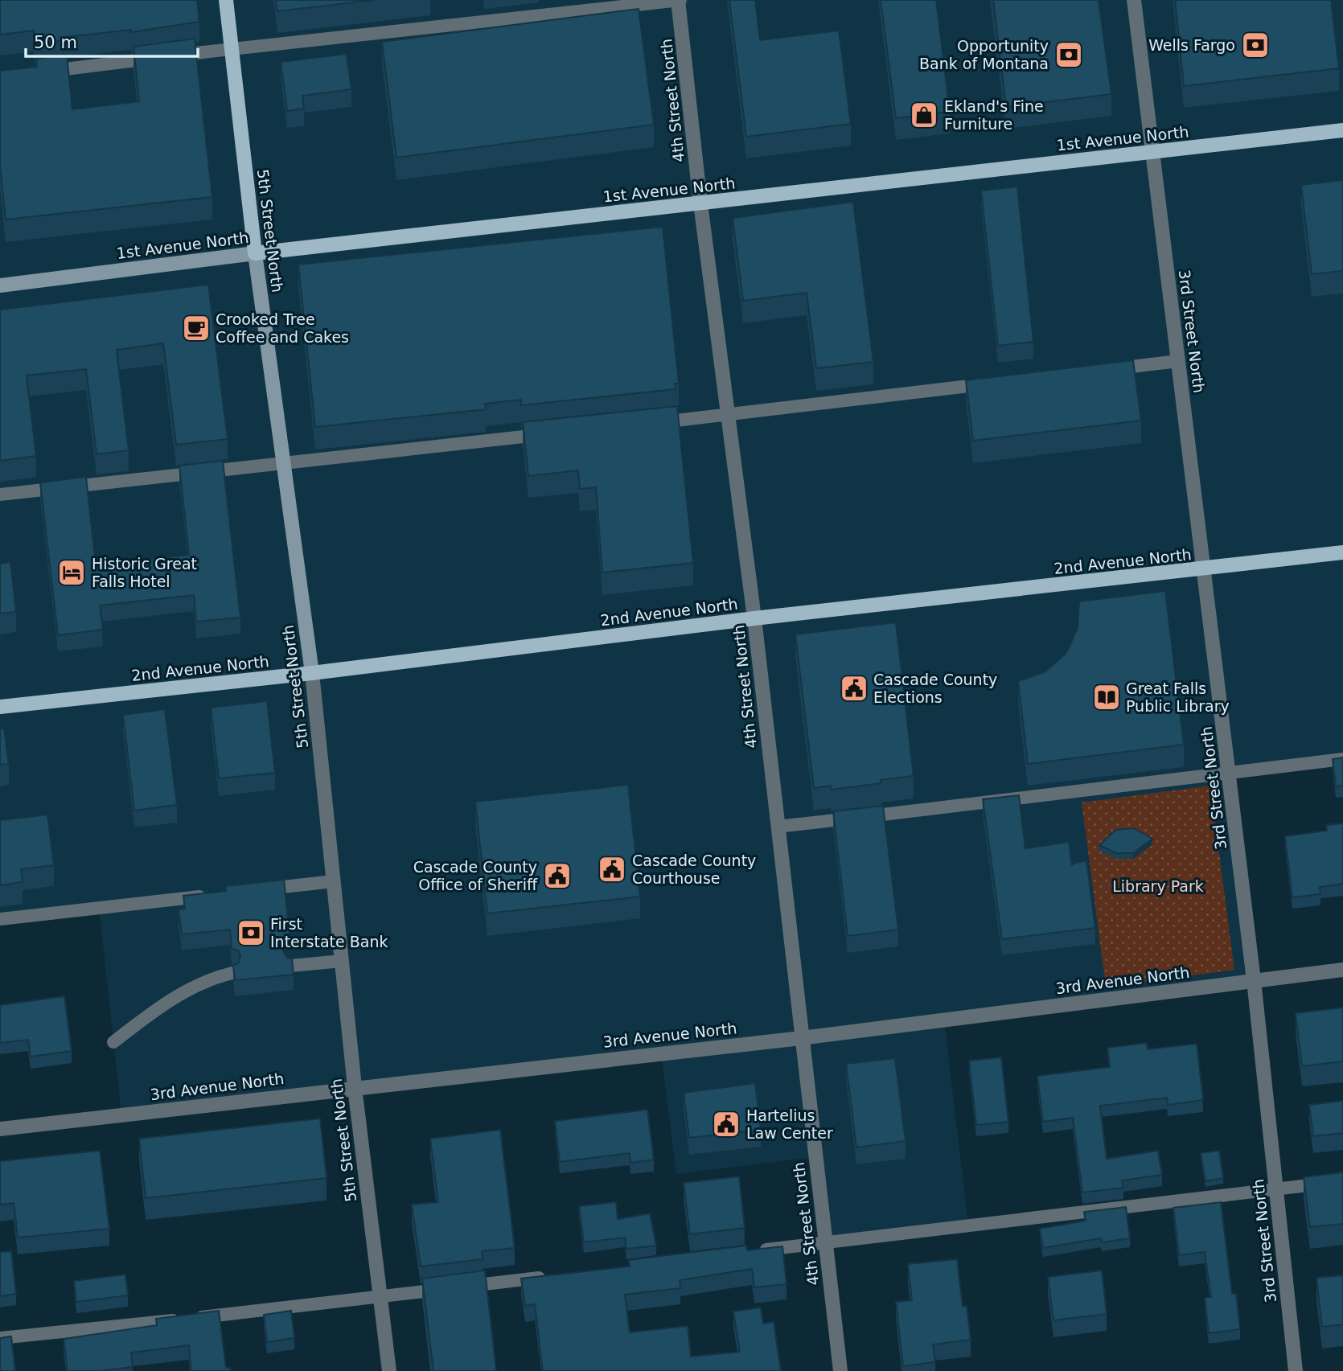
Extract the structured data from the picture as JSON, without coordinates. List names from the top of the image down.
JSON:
{
  "streets": {
    "main road": ["1st Avenue North", "5th Street North", "2nd Avenue North"],
    "street": ["4th Street North", "3rd Street North", "3rd Avenue North"]
  },
  "crossings": [
    ["4th Street North", "1st Avenue North"],
    ["4th Street North", "2nd Avenue North"],
    ["4th Street North", "3rd Avenue North"],
    ["1st Avenue North", "5th Street North"],
    ["1st Avenue North", "3rd Street North"],
    ["5th Street North", "2nd Avenue North"],
    ["5th Street North", "3rd Avenue North"],
    ["3rd Street North", "2nd Avenue North"],
    ["3rd Street North", "3rd Avenue North"]
  ],
  "parks": ["Library Park"],
  "places": {
    "bank": ["Wells Fargo", "Opportunity Bank of Montana", "First Interstate Bank"],
    "shop": ["Ekland's Fine Furniture"],
    "cafe": ["Crooked Tree Coffee and Cakes"],
    "hotel": ["Historic Great Falls Hotel"],
    "public building": [
      "Cascade County Elections",
      "Cascade County Courthouse",
      "Cascade County Office of Sheriff",
      "Hartelius Law Center"
    ],
    "library": ["Great Falls Public Library"]
  },
  "scale_bar": "50 m"
}
